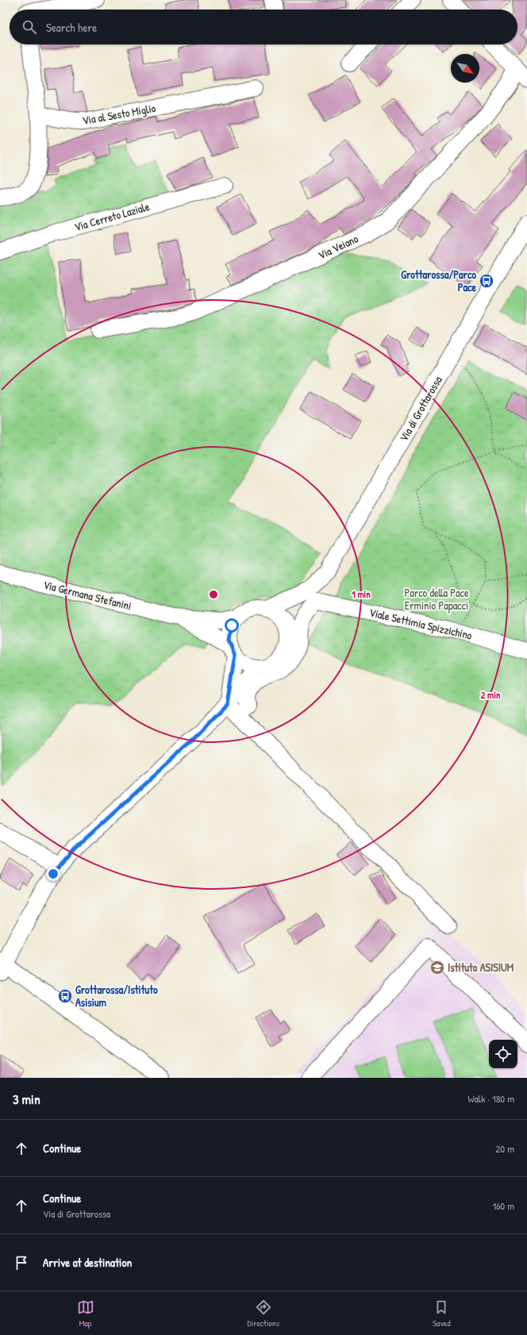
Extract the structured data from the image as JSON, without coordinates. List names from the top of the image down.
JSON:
{
  "streets": {
    "street": [
      "Via al Sesto Miglio",
      "Via Cerreto Laziale",
      "Via Veiano",
      "Via di Grottarossa",
      "Via Germana Stefanini",
      "Viale Settimia Spizzichino"
    ]
  },
  "crossings": [
    ["Via di Grottarossa", "Via Germana Stefanini"]
  ],
  "parks": ["Parco della Pace Erminio Papacci"],
  "places": {
    "bus stop": ["Grottarossa/Parco Pace", "Grottarossa/Istituto Asisium"],
    "school or university": ["Istituto ASISIUM"]
  },
  "north": "bottom right",
  "page": {
    "search": "Search here",
    "heading": ["3 min", "Walk · 180 m"],
    "list": [
      ["Continue", "20 m"],
      ["Continue", "Via di Grottarossa", "160 m"],
      "Arrive at destination"
    ],
    "nav": ["Map", "Directions", "Saved"]
  },
  "rings": ["1 min", "2 min"]
}
